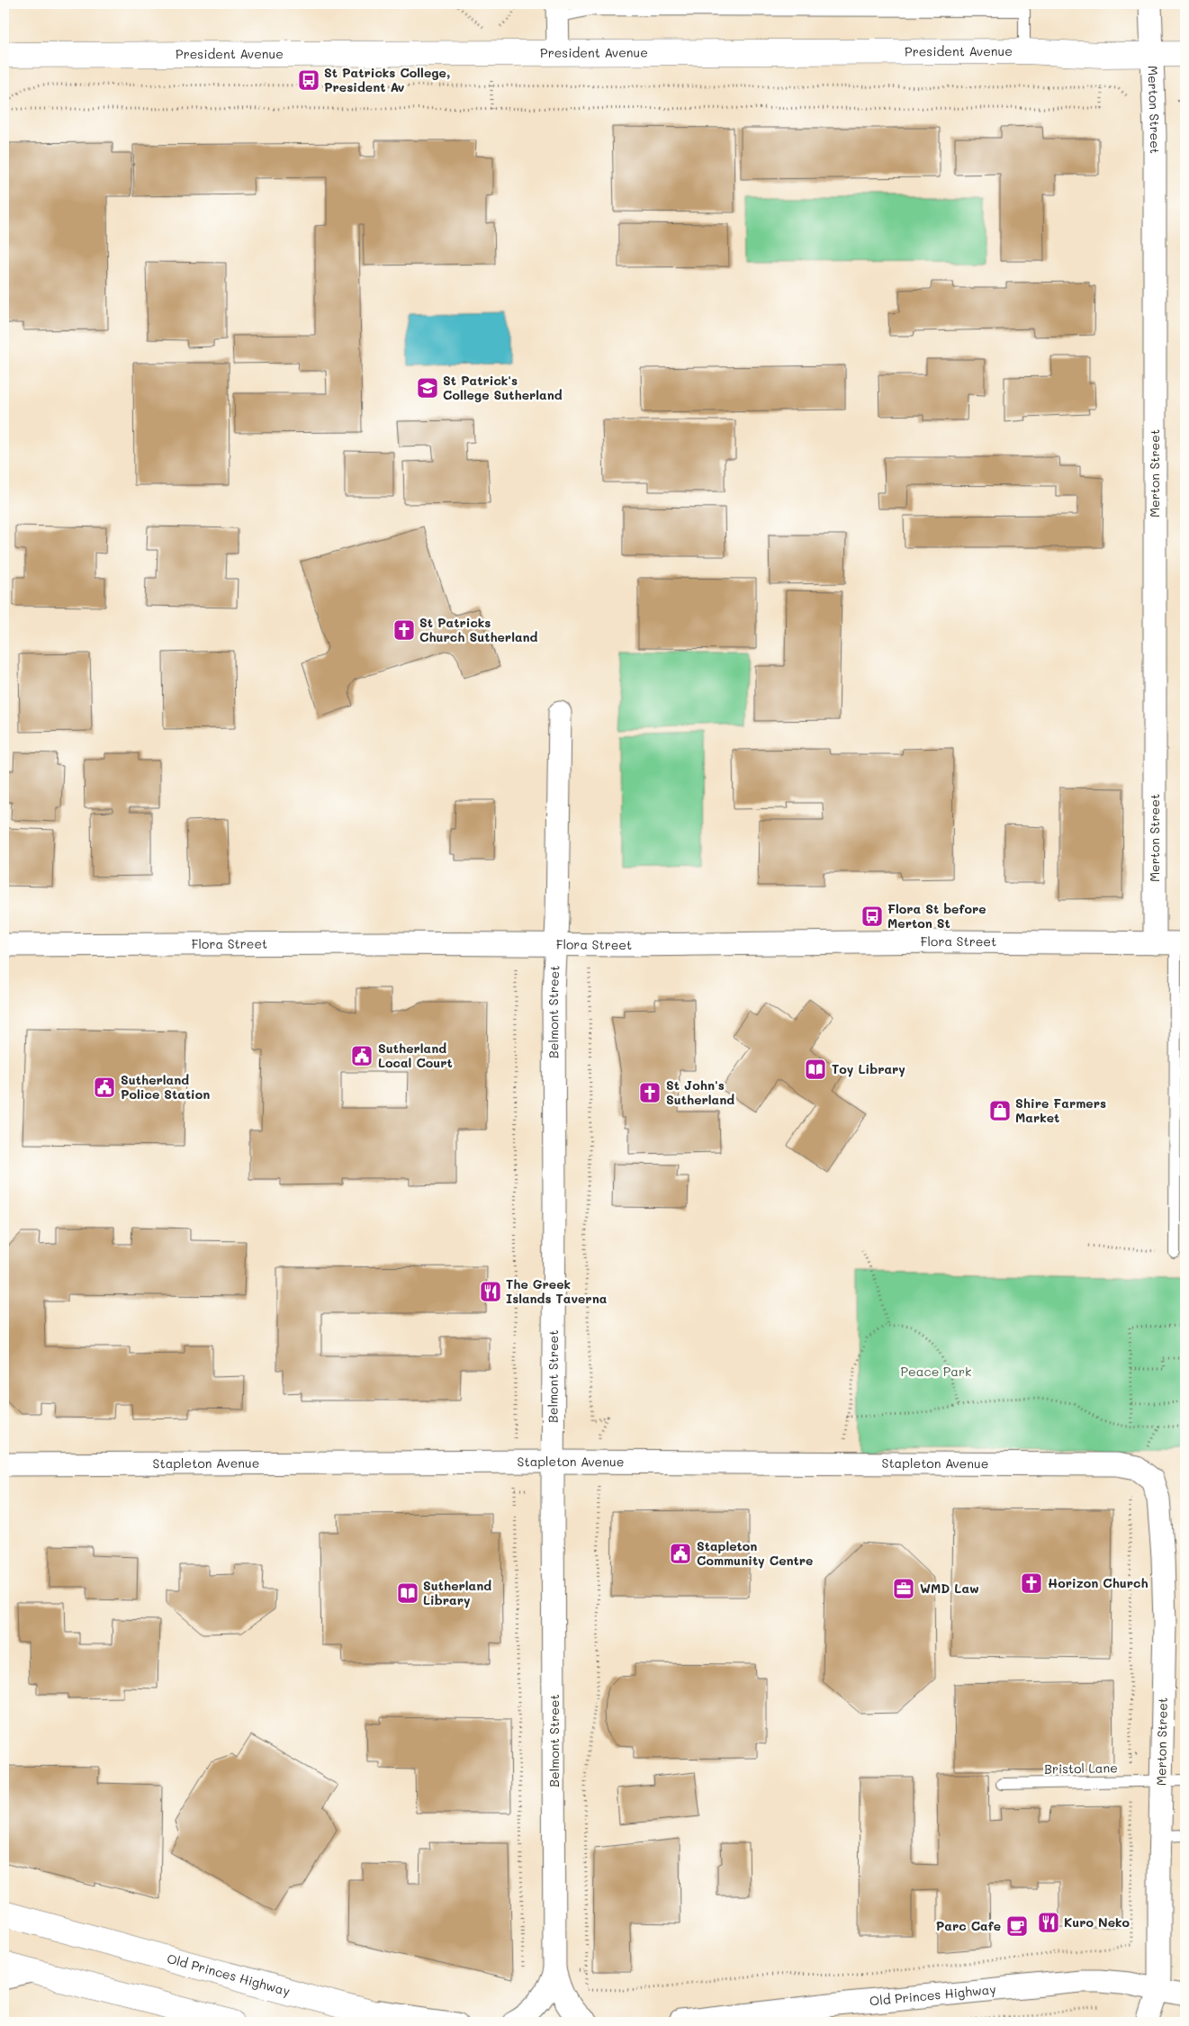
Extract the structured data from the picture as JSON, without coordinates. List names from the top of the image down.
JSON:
{
  "streets": {
    "street": [
      "President Avenue",
      "Merton Street",
      "Flora Street",
      "Belmont Street",
      "Stapleton Avenue",
      "Old Princes Highway"
    ],
    "lane": ["Bristol Lane"]
  },
  "crossings": [
    ["President Avenue", "Merton Street"],
    ["Merton Street", "Flora Street"],
    ["Merton Street", "Stapleton Avenue"],
    ["Merton Street", "Bristol Lane"],
    ["Merton Street", "Old Princes Highway"],
    ["Flora Street", "Belmont Street"],
    ["Belmont Street", "Stapleton Avenue"]
  ],
  "parks": ["Peace Park"],
  "places": {
    "bus stop": ["St Patricks College, President Av", "Flora St before Merton St"],
    "school or university": ["St Patrick's College Sutherland"],
    "church": ["St Patricks Church Sutherland", "St John's Sutherland", "Horizon Church"],
    "public building": ["Sutherland Local Court", "Sutherland Police Station", "Stapleton Community Centre"],
    "library": ["Toy Library", "Sutherland Library"],
    "shop": ["Shire Farmers Market"],
    "restaurant": ["The Greek Islands Taverna", "Kuro Neko"],
    "office": ["WMD Law"],
    "cafe": ["Parc Cafe"]
  }
}
